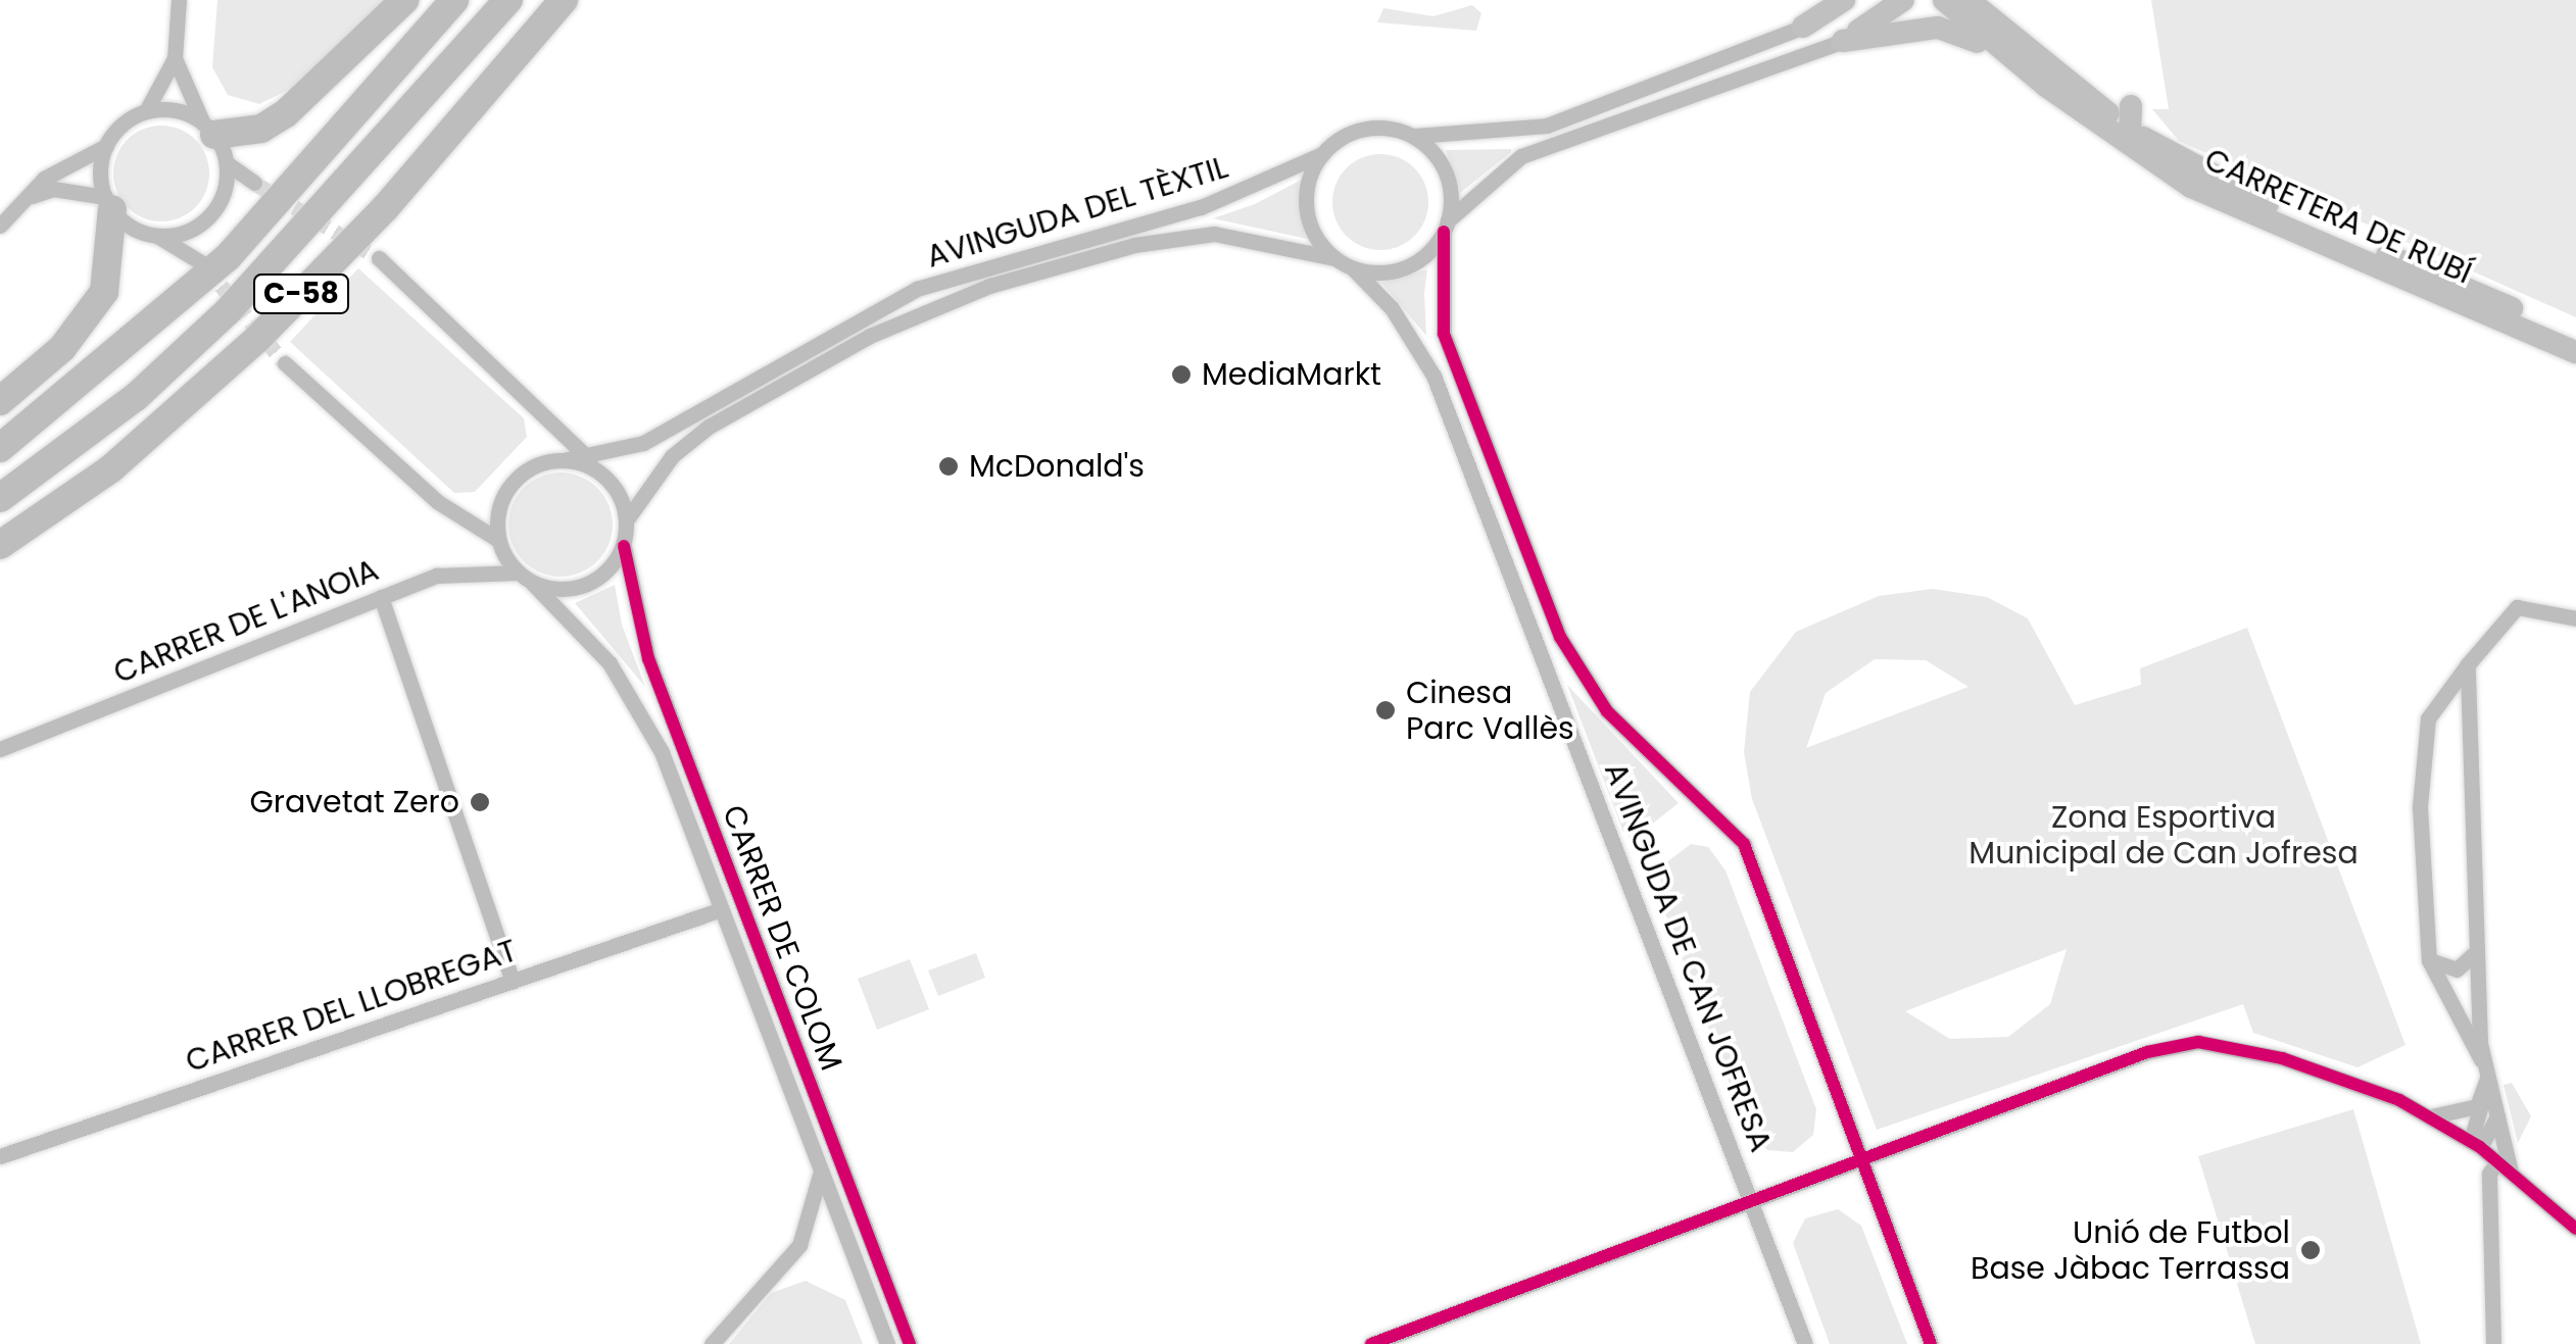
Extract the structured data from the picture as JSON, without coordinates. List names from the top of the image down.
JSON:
{
  "streets": {
    "highway": ["C-58"],
    "main road": ["CARRETERA DE RUBÍ"],
    "street": [
      "AVINGUDA DEL TÈXTIL",
      "CARRER DE L'ANOIA",
      "CARRER DE COLOM",
      "AVINGUDA DE CAN JOFRESA",
      "CARRER DEL LLOBREGAT"
    ]
  },
  "crossings": [
    ["AVINGUDA DEL TÈXTIL", "CARRER DE L'ANOIA"],
    ["AVINGUDA DEL TÈXTIL", "CARRER DE COLOM"],
    ["AVINGUDA DEL TÈXTIL", "AVINGUDA DE CAN JOFRESA"],
    ["CARRER DE L'ANOIA", "CARRER DE COLOM"],
    ["CARRER DE COLOM", "CARRER DEL LLOBREGAT"]
  ],
  "parks": ["Zona Esportiva Municipal de Can Jofresa"],
  "places": [
    "MediaMarkt",
    "McDonald's",
    "Cinesa Parc Vallès",
    "Gravetat Zero",
    "Unió de Futbol Base Jàbac Terrassa"
  ]
}
